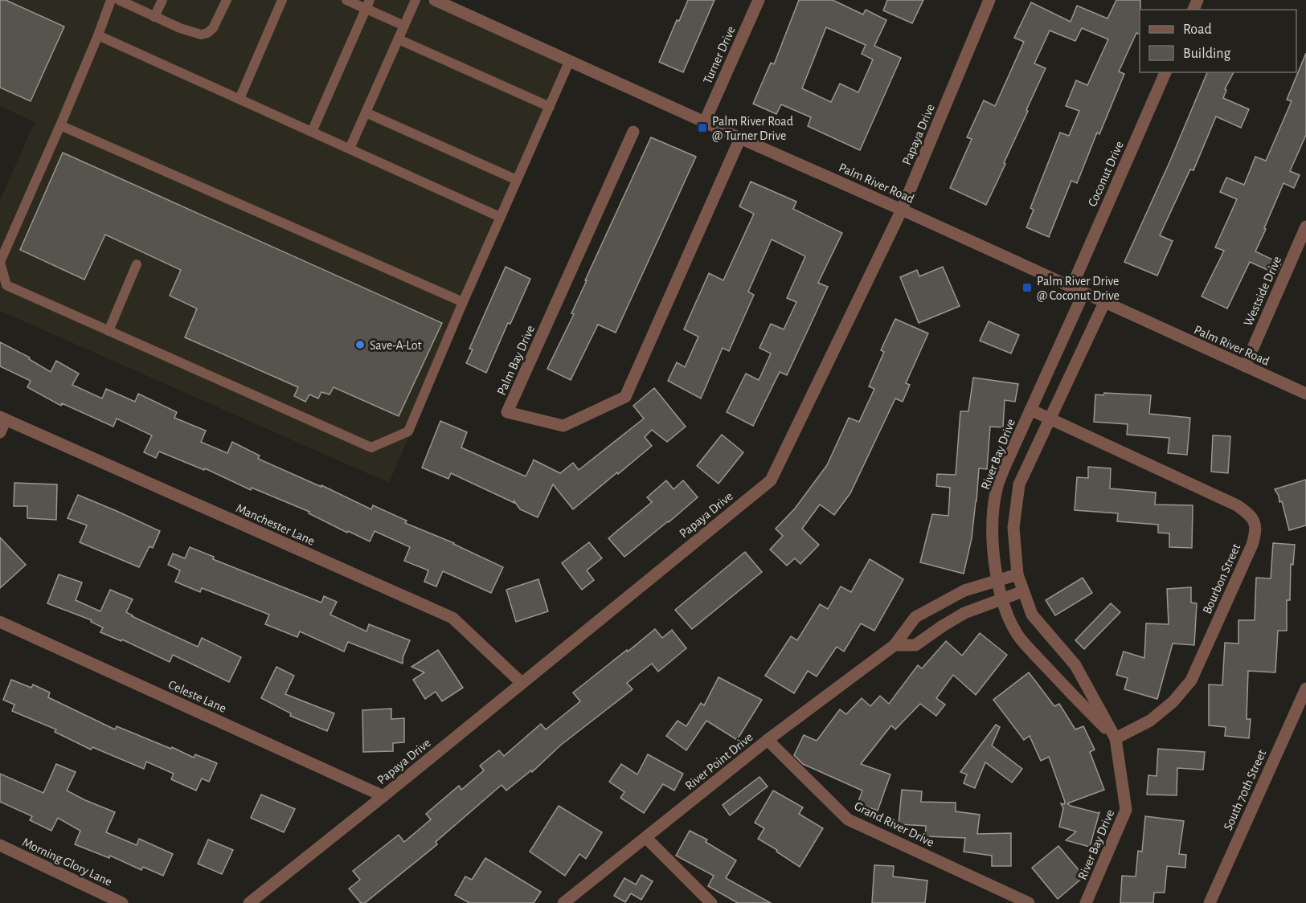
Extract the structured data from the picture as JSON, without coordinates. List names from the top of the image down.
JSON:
{
  "streets": {
    "street": [
      "Turner Drive",
      "Papaya Drive",
      "Coconut Drive",
      "Palm River Road",
      "Westside Drive",
      "Palm Bay Drive",
      "River Bay Drive",
      "Manchester Lane",
      "Bourbon Street",
      "Celeste Lane",
      "River Point Drive",
      "South 70th Street",
      "Grand River Drive",
      "Morning Glory Lane"
    ]
  },
  "crossings": [
    ["Turner Drive", "Palm River Road"],
    ["Papaya Drive", "Palm River Road"],
    ["Papaya Drive", "Manchester Lane"],
    ["Papaya Drive", "Celeste Lane"],
    ["Coconut Drive", "Palm River Road"],
    ["Palm River Road", "Westside Drive"],
    ["Palm River Road", "Palm Bay Drive"],
    ["Palm River Road", "River Bay Drive"],
    ["River Bay Drive", "Bourbon Street"],
    ["River Bay Drive", "River Point Drive"],
    ["River Point Drive", "Grand River Drive"]
  ],
  "places": {
    "transit": ["Palm River Road @ Turner Drive", "Palm River Drive @ Coconut Drive"],
    "other": ["Save-A-Lot"]
  },
  "legend": ["Road", "Building"]
}
